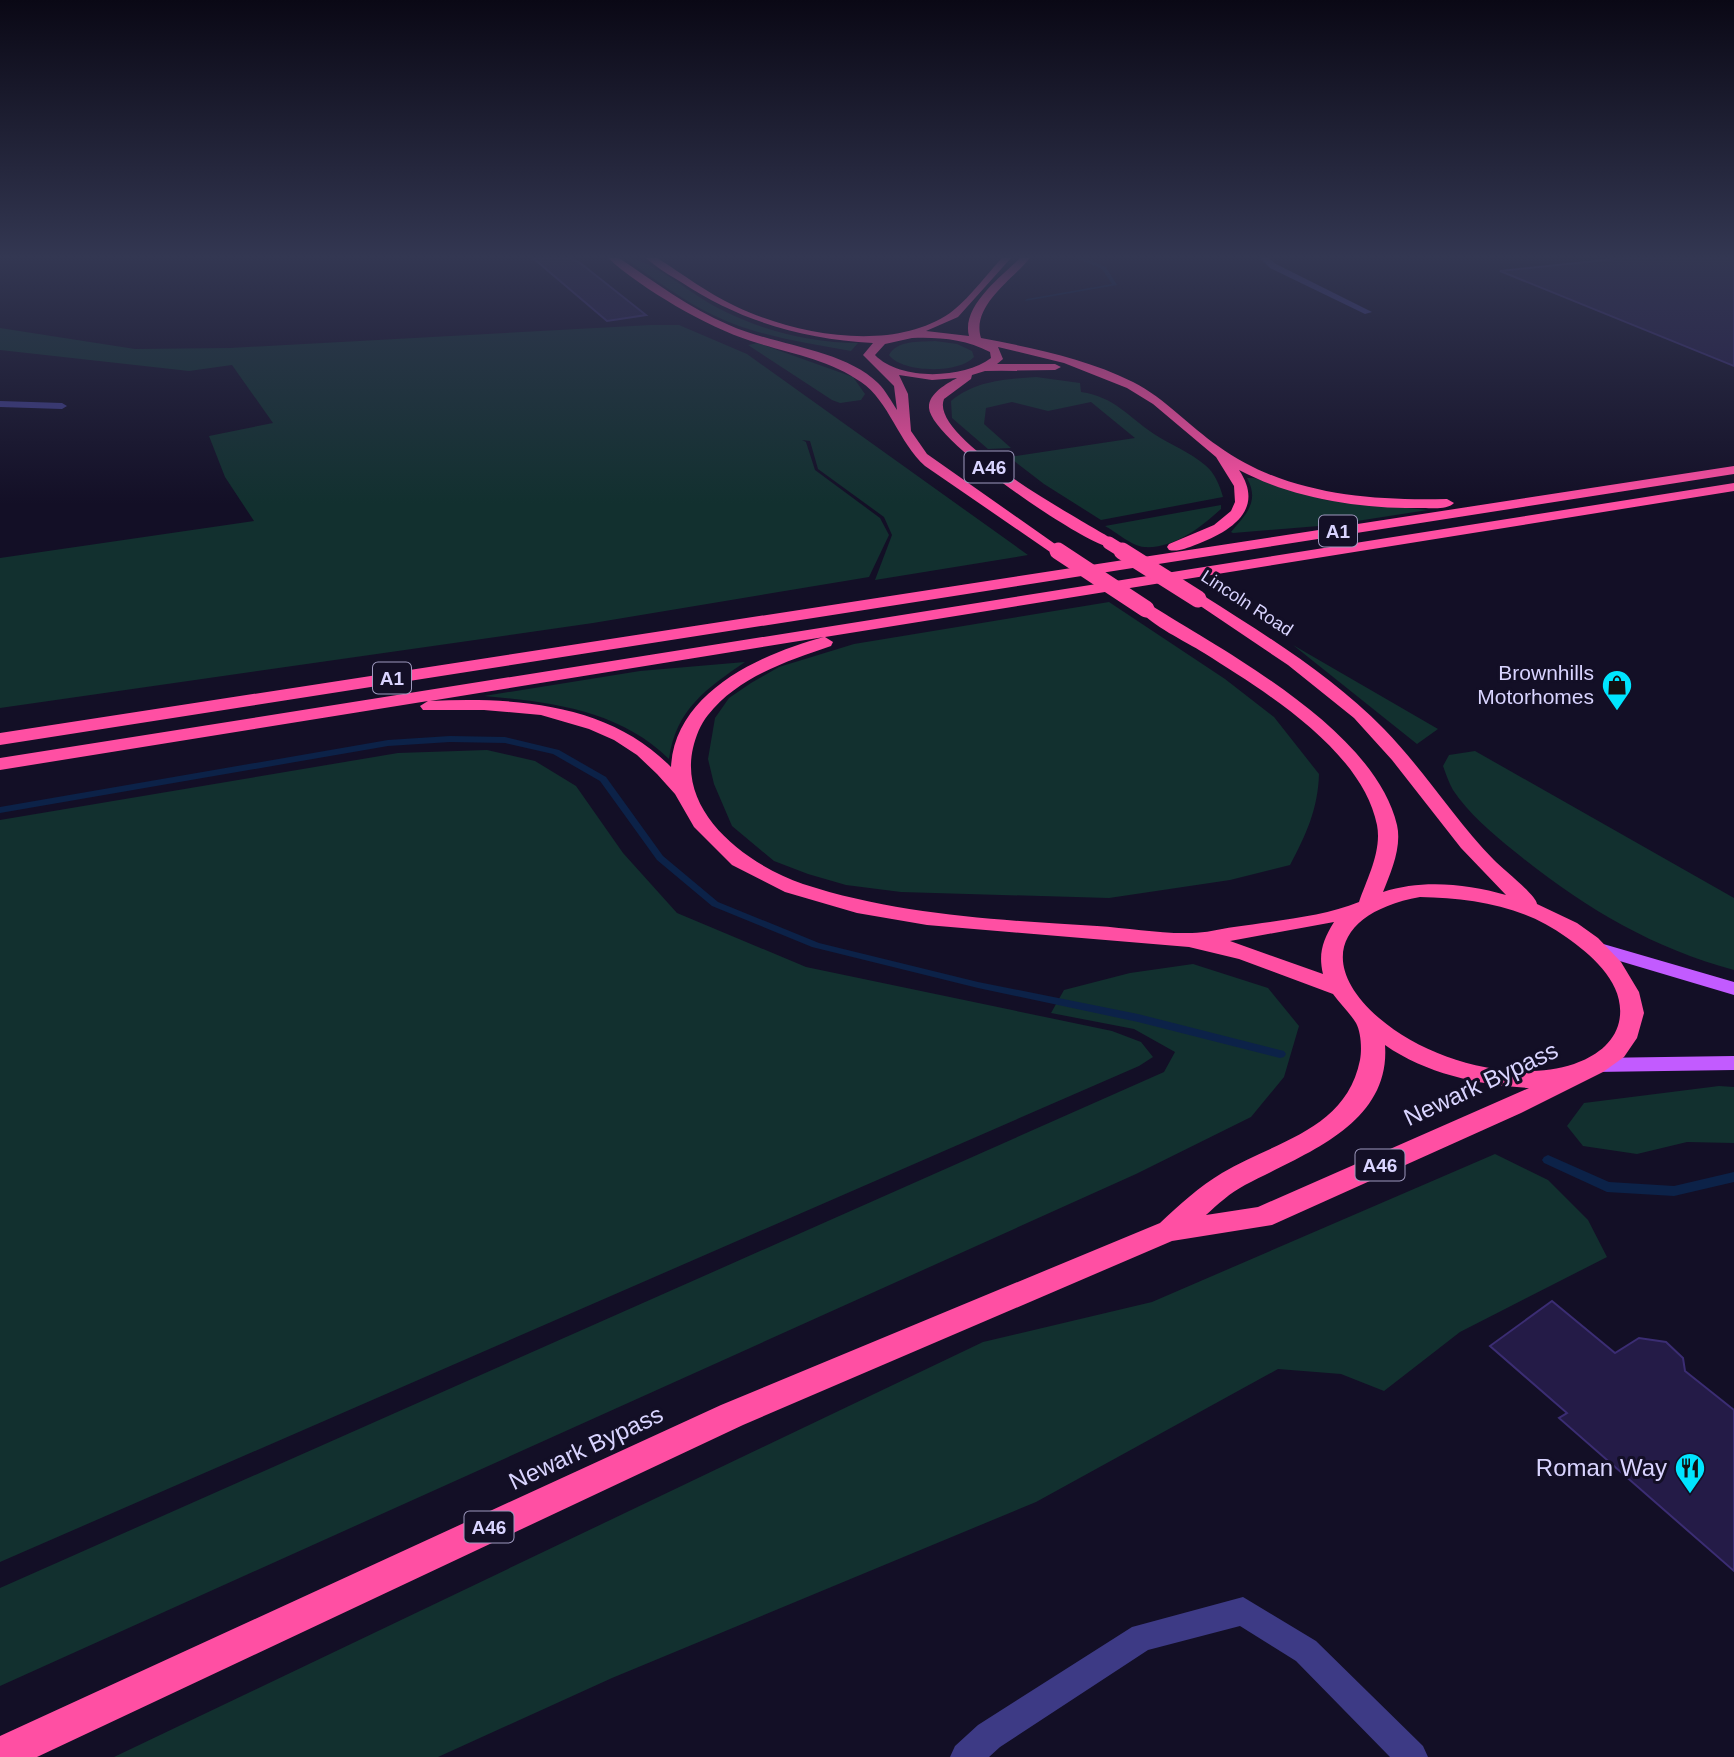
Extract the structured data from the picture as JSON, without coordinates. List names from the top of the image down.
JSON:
{
  "streets": {
    "highway": [
      "A46",
      "A1",
      "Lincoln Road",
      "Newark Bypass"
    ]
  },
  "crossings": [
    ["A46", "Lincoln Road"],
    ["A46", "Newark Bypass"],
    ["Lincoln Road", "Newark Bypass"]
  ],
  "places": {
    "shop": ["Brownhills Motorhomes"],
    "restaurant": ["Roman Way"]
  }
}
